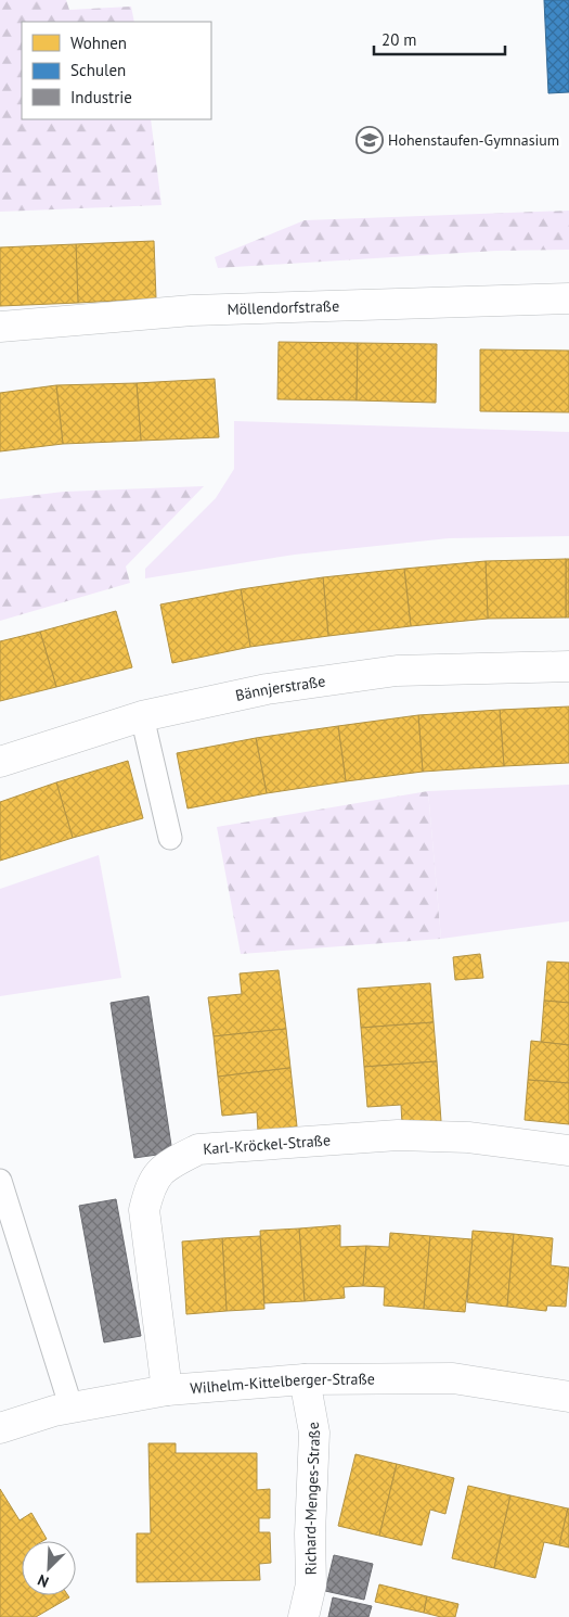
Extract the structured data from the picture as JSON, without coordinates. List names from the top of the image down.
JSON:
{
  "streets": {
    "street": [
      "Möllendorfstraße",
      "Bännjerstraße",
      "Karl-Kröckel-Straße",
      "Wilhelm-Kittelberger-Straße",
      "Richard-Menges-Straße"
    ]
  },
  "crossings": [
    ["Karl-Kröckel-Straße", "Wilhelm-Kittelberger-Straße"],
    ["Wilhelm-Kittelberger-Straße", "Richard-Menges-Straße"]
  ],
  "places": {
    "school or university": ["Hohenstaufen-Gymnasium"]
  },
  "legend": ["Wohnen", "Schulen", "Industrie"],
  "scale_bar": "20 m",
  "north": "bottom left"
}
